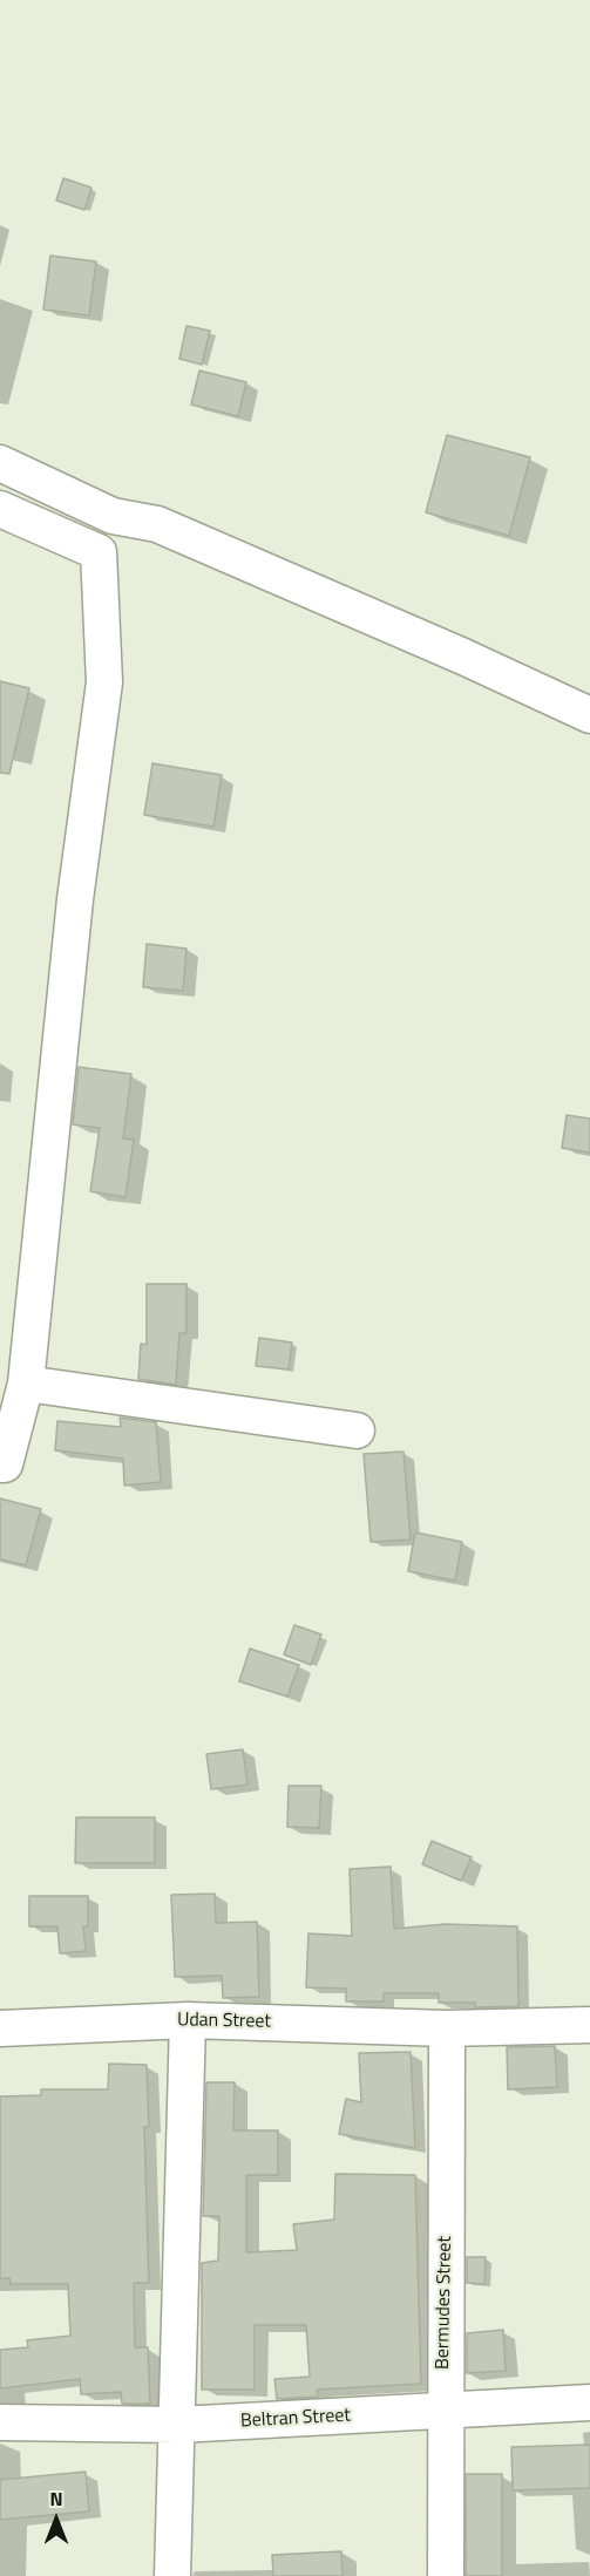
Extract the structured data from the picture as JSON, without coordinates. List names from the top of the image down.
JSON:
{
  "streets": {
    "street": ["Udan Street", "Bermudes Street", "Beltran Street"]
  },
  "crossings": [
    ["Udan Street", "Bermudes Street"],
    ["Bermudes Street", "Beltran Street"]
  ],
  "north": "top"
}
